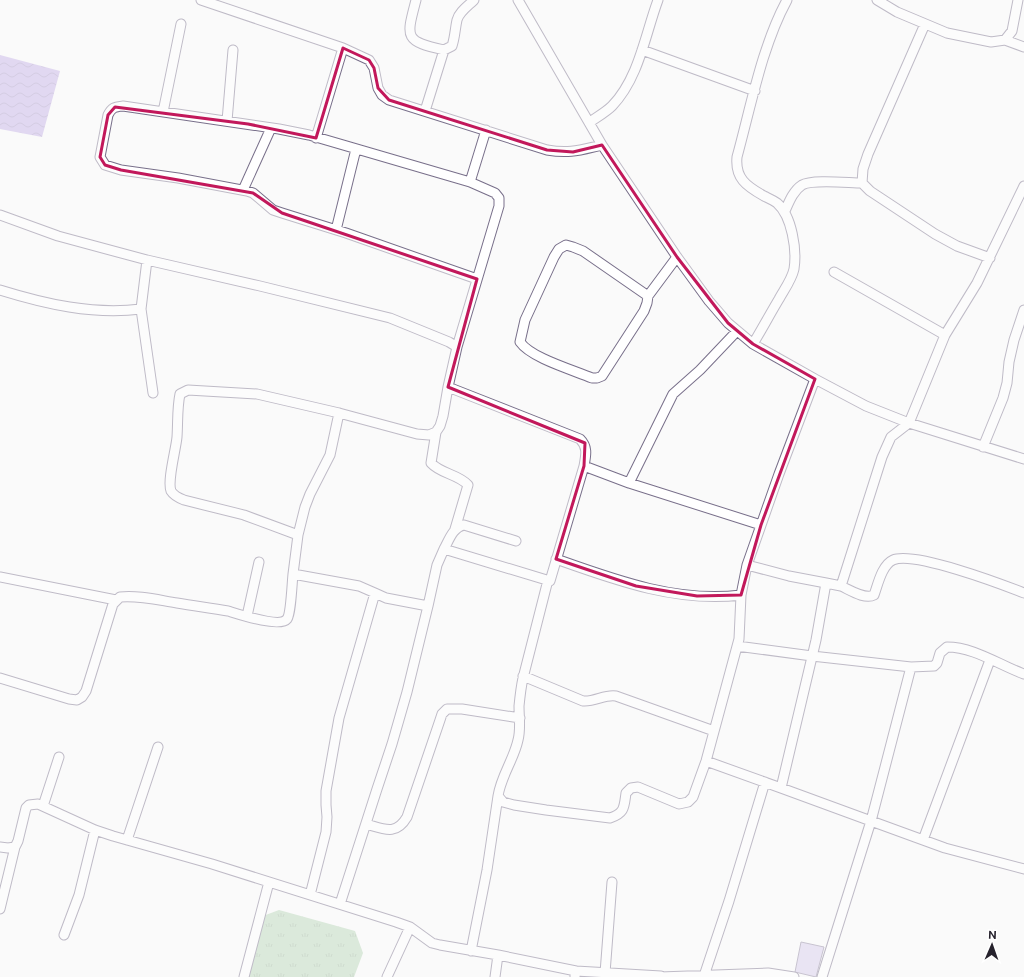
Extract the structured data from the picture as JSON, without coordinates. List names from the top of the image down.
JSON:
{
  "north": "top"
}
